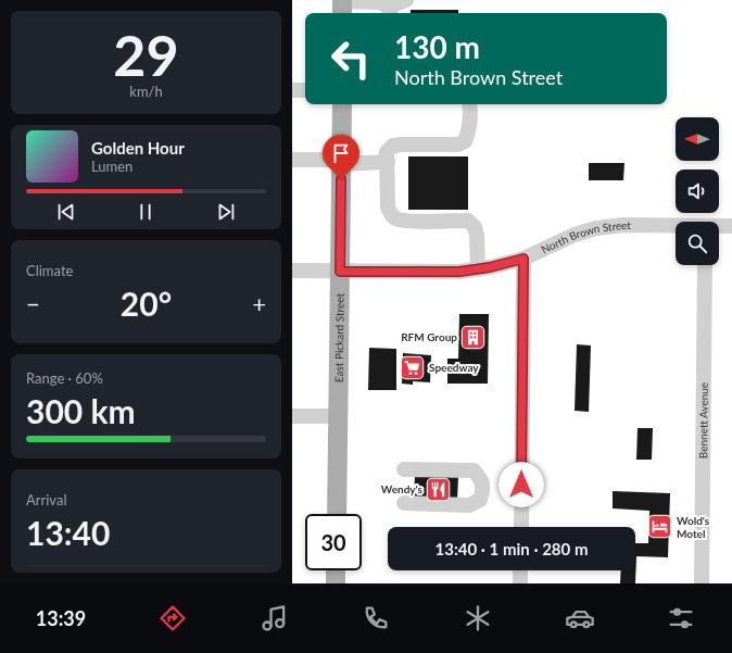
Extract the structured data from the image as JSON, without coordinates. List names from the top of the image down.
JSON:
{
  "streets": {
    "main road": ["East Pickard Street"],
    "street": ["North Brown Street", "Bennett Avenue"]
  },
  "crossings": [
    ["North Brown Street", "East Pickard Street"]
  ],
  "places": {
    "building": ["RFM Group"],
    "supermarket": ["Speedway"],
    "restaurant": ["Wendy's"],
    "hotel": ["Wold's Motel"]
  },
  "north": "left",
  "page": {
    "tile": [
      ["29", "km/h"],
      "Climate",
      ["Range · 60%", "300 km"],
      ["Arrival", "13:40"]
    ],
    "turn": ["130 m", "North Brown Street"],
    "song": ["Golden Hour", "Lumen"],
    "heat": ["−", "20°", "+"],
    "limit": "30",
    "trip": "13:40 · 1 min · 280 m",
    "tabs": "13:39"
  }
}
